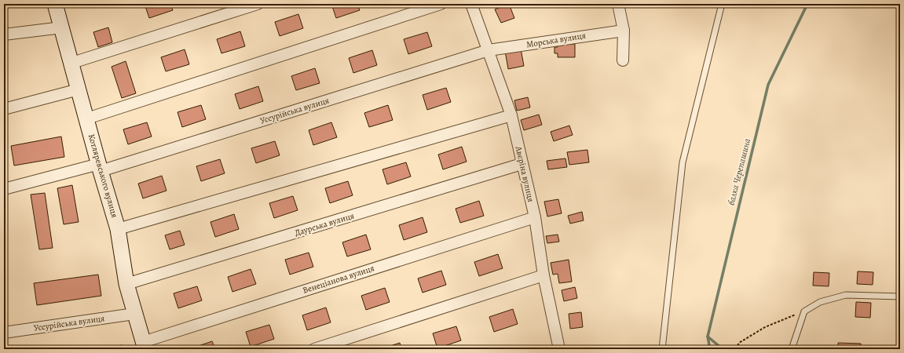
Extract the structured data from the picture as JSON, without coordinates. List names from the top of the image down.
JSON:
{
  "streets": {
    "street": [
      "Морська вулиця",
      "Уссурійська вулиця",
      "Авєріна вулиця",
      "Котляревського вулиця",
      "Даурська вулиця",
      "Венеціанова вулиця"
    ]
  },
  "crossings": [
    ["Морська вулиця", "Уссурійська вулиця"],
    ["Морська вулиця", "Авєріна вулиця"],
    ["Уссурійська вулиця", "Авєріна вулиця"],
    ["Уссурійська вулиця", "Котляревського вулиця"],
    ["Авєріна вулиця", "Даурська вулиця"],
    ["Авєріна вулиця", "Венеціанова вулиця"],
    ["Котляревського вулиця", "Даурська вулиця"],
    ["Котляревського вулиця", "Венеціанова вулиця"]
  ],
  "water": ["балка Черепашина"]
}
